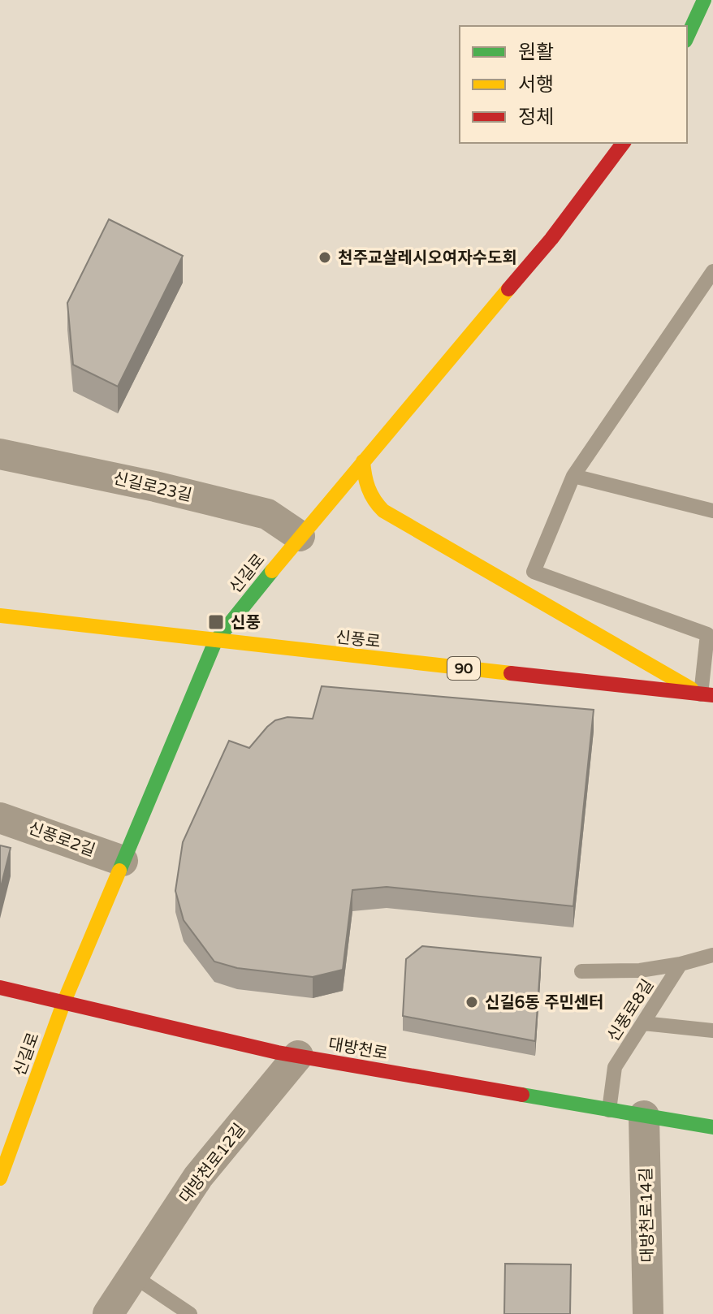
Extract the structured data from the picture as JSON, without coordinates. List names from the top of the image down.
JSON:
{
  "streets": {
    "main road": [
      "신길로",
      "신풍로",
      "90",
      "대방천로"
    ],
    "street": [
      "신길로23길",
      "신풍로2길",
      "대방천로12길",
      "대방천로14길"
    ],
    "lane": ["신풍로8길"]
  },
  "crossings": [
    ["신길로23길", "신길로"],
    ["신길로", "신풍로"],
    ["신길로", "신풍로2길"],
    ["신길로", "대방천로"],
    ["신풍로8길", "대방천로"],
    ["대방천로", "대방천로12길"],
    ["대방천로", "대방천로14길"]
  ],
  "places": {
    "other": ["천주교살레시오여자수도회", "신길6동 주민센터"],
    "transit": ["신풍"]
  },
  "legend": ["원활", "서행", "정체"]
}
